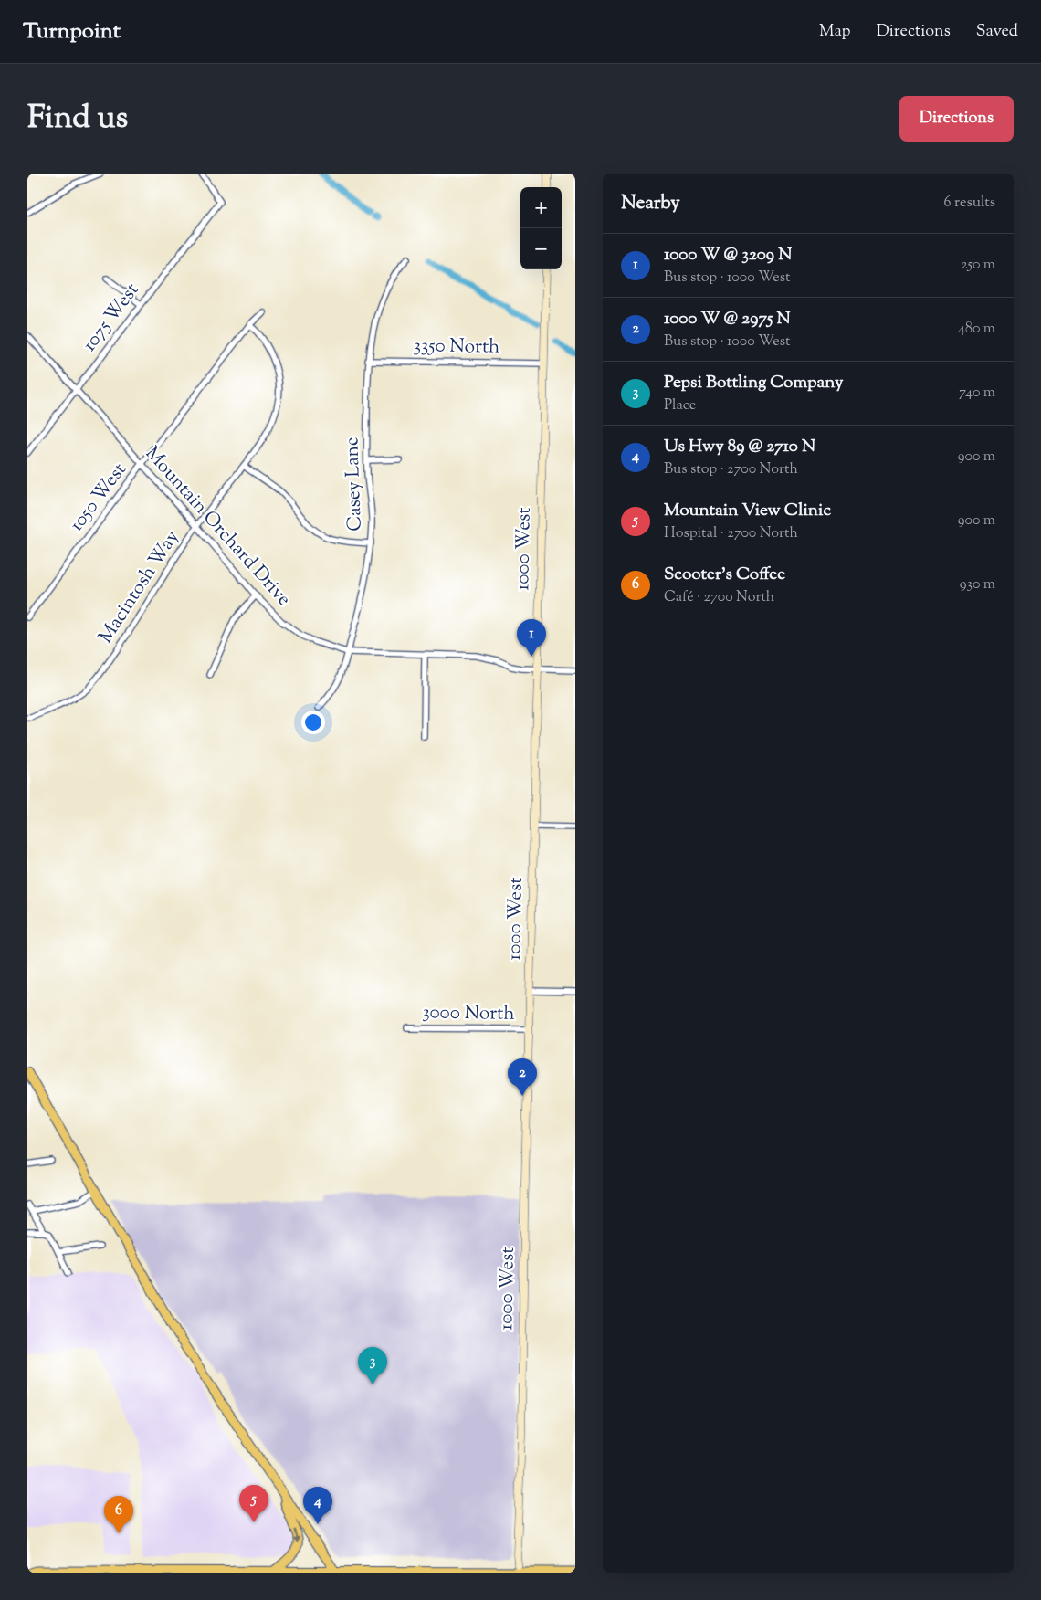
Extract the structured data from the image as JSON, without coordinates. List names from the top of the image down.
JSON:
{
  "streets": {
    "street": [
      "1075 West",
      "3350 North",
      "Casey Lane",
      "1050 West",
      "Mountain Orchard Drive",
      "1000 West",
      "Macintosh Way",
      "3000 North"
    ]
  },
  "crossings": [
    ["1075 West", "Mountain Orchard Drive"],
    ["3350 North", "Casey Lane"],
    ["3350 North", "1000 West"],
    ["Casey Lane", "Mountain Orchard Drive"],
    ["1050 West", "Mountain Orchard Drive"],
    ["1050 West", "Macintosh Way"],
    ["Mountain Orchard Drive", "1000 West"],
    ["Mountain Orchard Drive", "Macintosh Way"],
    ["1000 West", "3000 North"]
  ],
  "page": {
    "header": "Turnpoint",
    "nav": ["Map", "Directions", "Saved"],
    "title": "Find us",
    "buttons": "Directions",
    "heading": ["Nearby", "6 results"],
    "map_buttons": ["+", "−"],
    "list": [
      {
        "mark": "1",
        "name": "1000 W @ 3209 N",
        "note": "Bus stop · 1000 West",
        "value": "250 m"
      },
      {
        "mark": "2",
        "name": "1000 W @ 2975 N",
        "note": "Bus stop · 1000 West",
        "value": "480 m"
      },
      {
        "mark": "3",
        "name": "Pepsi Bottling Company",
        "note": "Place",
        "value": "740 m"
      },
      {
        "mark": "4",
        "name": "Us Hwy 89 @ 2710 N",
        "note": "Bus stop · 2700 North",
        "value": "900 m"
      },
      {
        "mark": "5",
        "name": "Mountain View Clinic",
        "note": "Hospital · 2700 North",
        "value": "900 m"
      },
      {
        "mark": "6",
        "name": "Scooter's Coffee",
        "note": "Café · 2700 North",
        "value": "930 m"
      }
    ],
    "pins": [
      "1",
      "2",
      "3",
      "5",
      "4",
      "6"
    ]
  }
}
